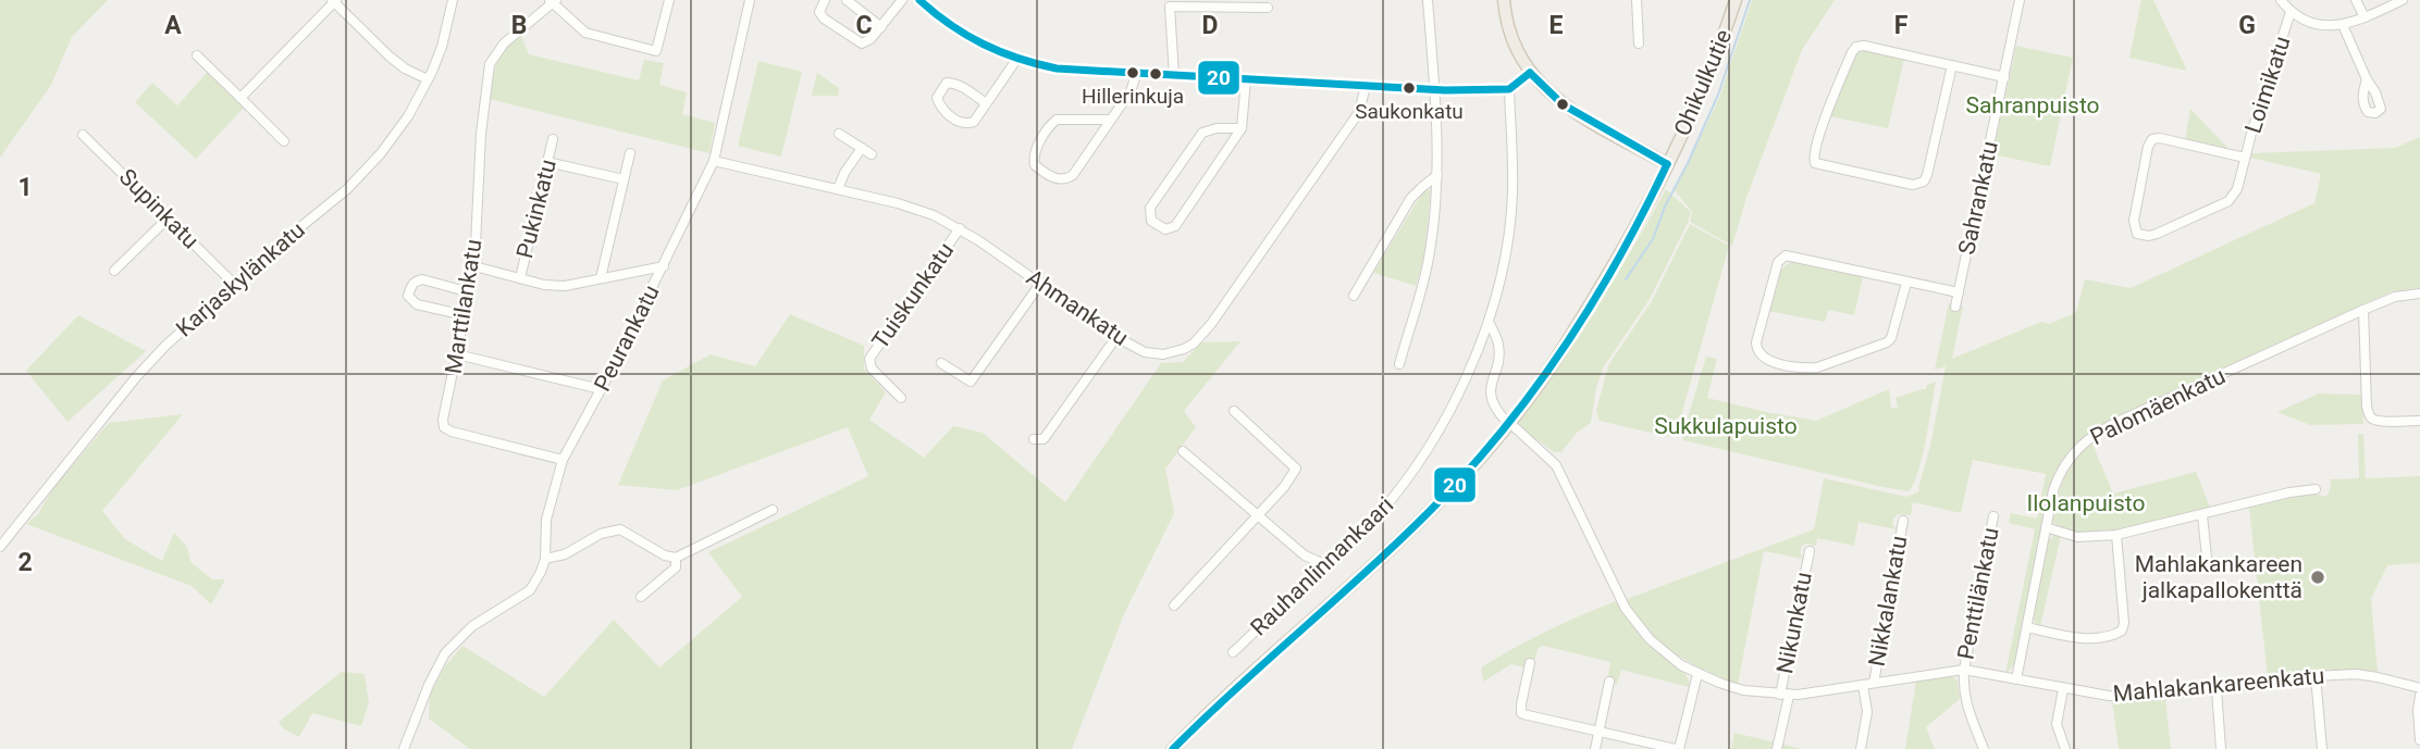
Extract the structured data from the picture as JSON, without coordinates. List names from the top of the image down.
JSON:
{
  "streets": {
    "main road": ["Ohikulkutie"],
    "street": [
      "Loimikatu",
      "Sahrankatu",
      "Supinkatu",
      "Pukinkatu",
      "Karjaskylänkatu",
      "Tuiskunkatu",
      "Marttilankatu",
      "Ahmankatu",
      "Peurankatu",
      "Palomäenkatu",
      "Rauhanlinnankaari",
      "Penttilänkatu",
      "Nikkalankatu",
      "Nikunkatu",
      "Mahlakankareenkatu"
    ]
  },
  "crossings": [
    ["Supinkatu", "Karjaskylänkatu"],
    ["Tuiskunkatu", "Ahmankatu"],
    ["Marttilankatu", "Peurankatu"],
    ["Ahmankatu", "Peurankatu"],
    ["Palomäenkatu", "Mahlakankareenkatu"],
    ["Penttilänkatu", "Mahlakankareenkatu"],
    ["Nikkalankatu", "Mahlakankareenkatu"],
    ["Nikunkatu", "Mahlakankareenkatu"]
  ],
  "parks": ["Sahranpuisto", "Sukkulapuisto", "Ilolanpuisto"],
  "places": ["Hillerinkuja", "Saukonkatu", "Mahlakankareen jalkapallokenttä"],
  "lines": ["transit line 20"],
  "grid": {
    "columns": [
      "A",
      "B",
      "C",
      "D",
      "E",
      "F",
      "G"
    ],
    "rows": ["1", "2"]
  }
}
